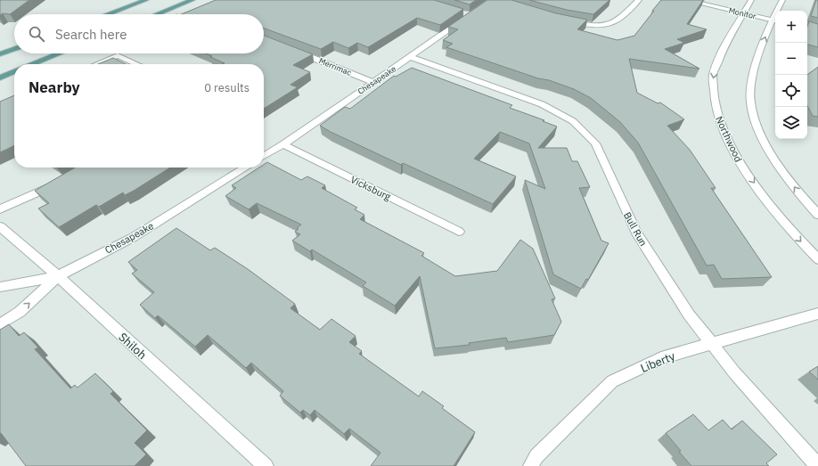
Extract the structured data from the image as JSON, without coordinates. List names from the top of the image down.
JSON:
{
  "streets": {
    "street": [
      "Monitor",
      "Merrimac",
      "Chesapeake",
      "Northwood",
      "Vicksburg",
      "Bull Run",
      "Shiloh",
      "Liberty"
    ]
  },
  "crossings": [
    ["Monitor", "Northwood"],
    ["Merrimac", "Chesapeake"],
    ["Chesapeake", "Vicksburg"],
    ["Chesapeake", "Bull Run"],
    ["Chesapeake", "Shiloh"],
    ["Bull Run", "Liberty"]
  ],
  "page": {
    "map_buttons": ["+", "−"],
    "search": "Search here",
    "heading": ["Nearby", "0 results"]
  }
}
